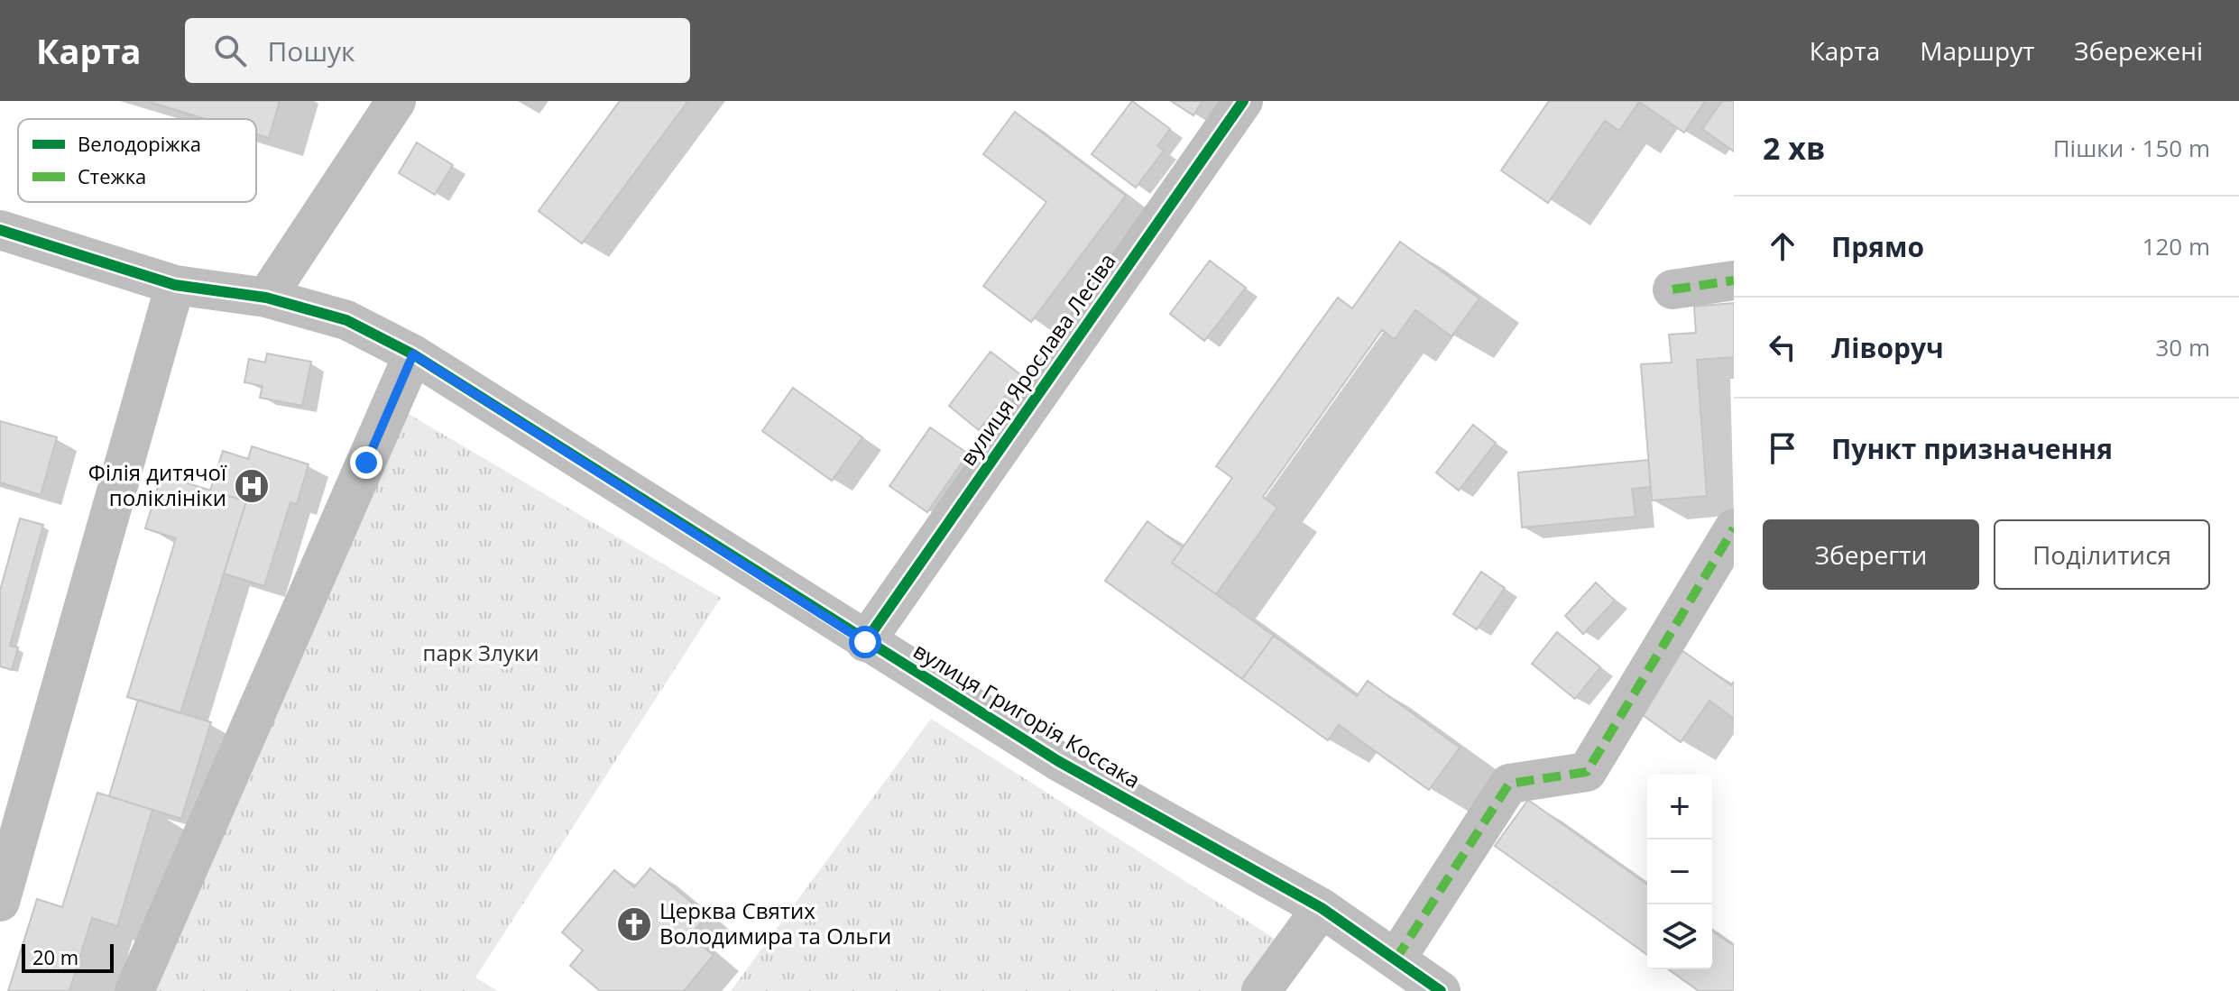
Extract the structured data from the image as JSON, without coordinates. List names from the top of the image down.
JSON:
{
  "streets": {
    "street": ["вулиця Ярослава Лесіва", "вулиця Григорія Коссака"]
  },
  "crossings": [
    ["вулиця Ярослава Лесіва", "вулиця Григорія Коссака"]
  ],
  "parks": ["парк Злуки"],
  "places": {
    "hospital": ["Філія дитячої поліклініки"],
    "church": ["Церква Святих Володимира та Ольги"]
  },
  "legend": ["Велодоріжка", "Стежка"],
  "scale_bar": "20 m",
  "page": {
    "header": "Карта",
    "search": "Пошук",
    "nav": ["Карта", "Маршрут", "Збережені"],
    "heading": ["2 хв", "Пішки · 150 m"],
    "list": [
      ["Прямо", "120 m"],
      ["Ліворуч", "30 m"],
      "Пункт призначення"
    ],
    "buttons": ["Зберегти", "Поділитися"],
    "map_buttons": ["+", "−"],
    "scale": "20 m"
  }
}
